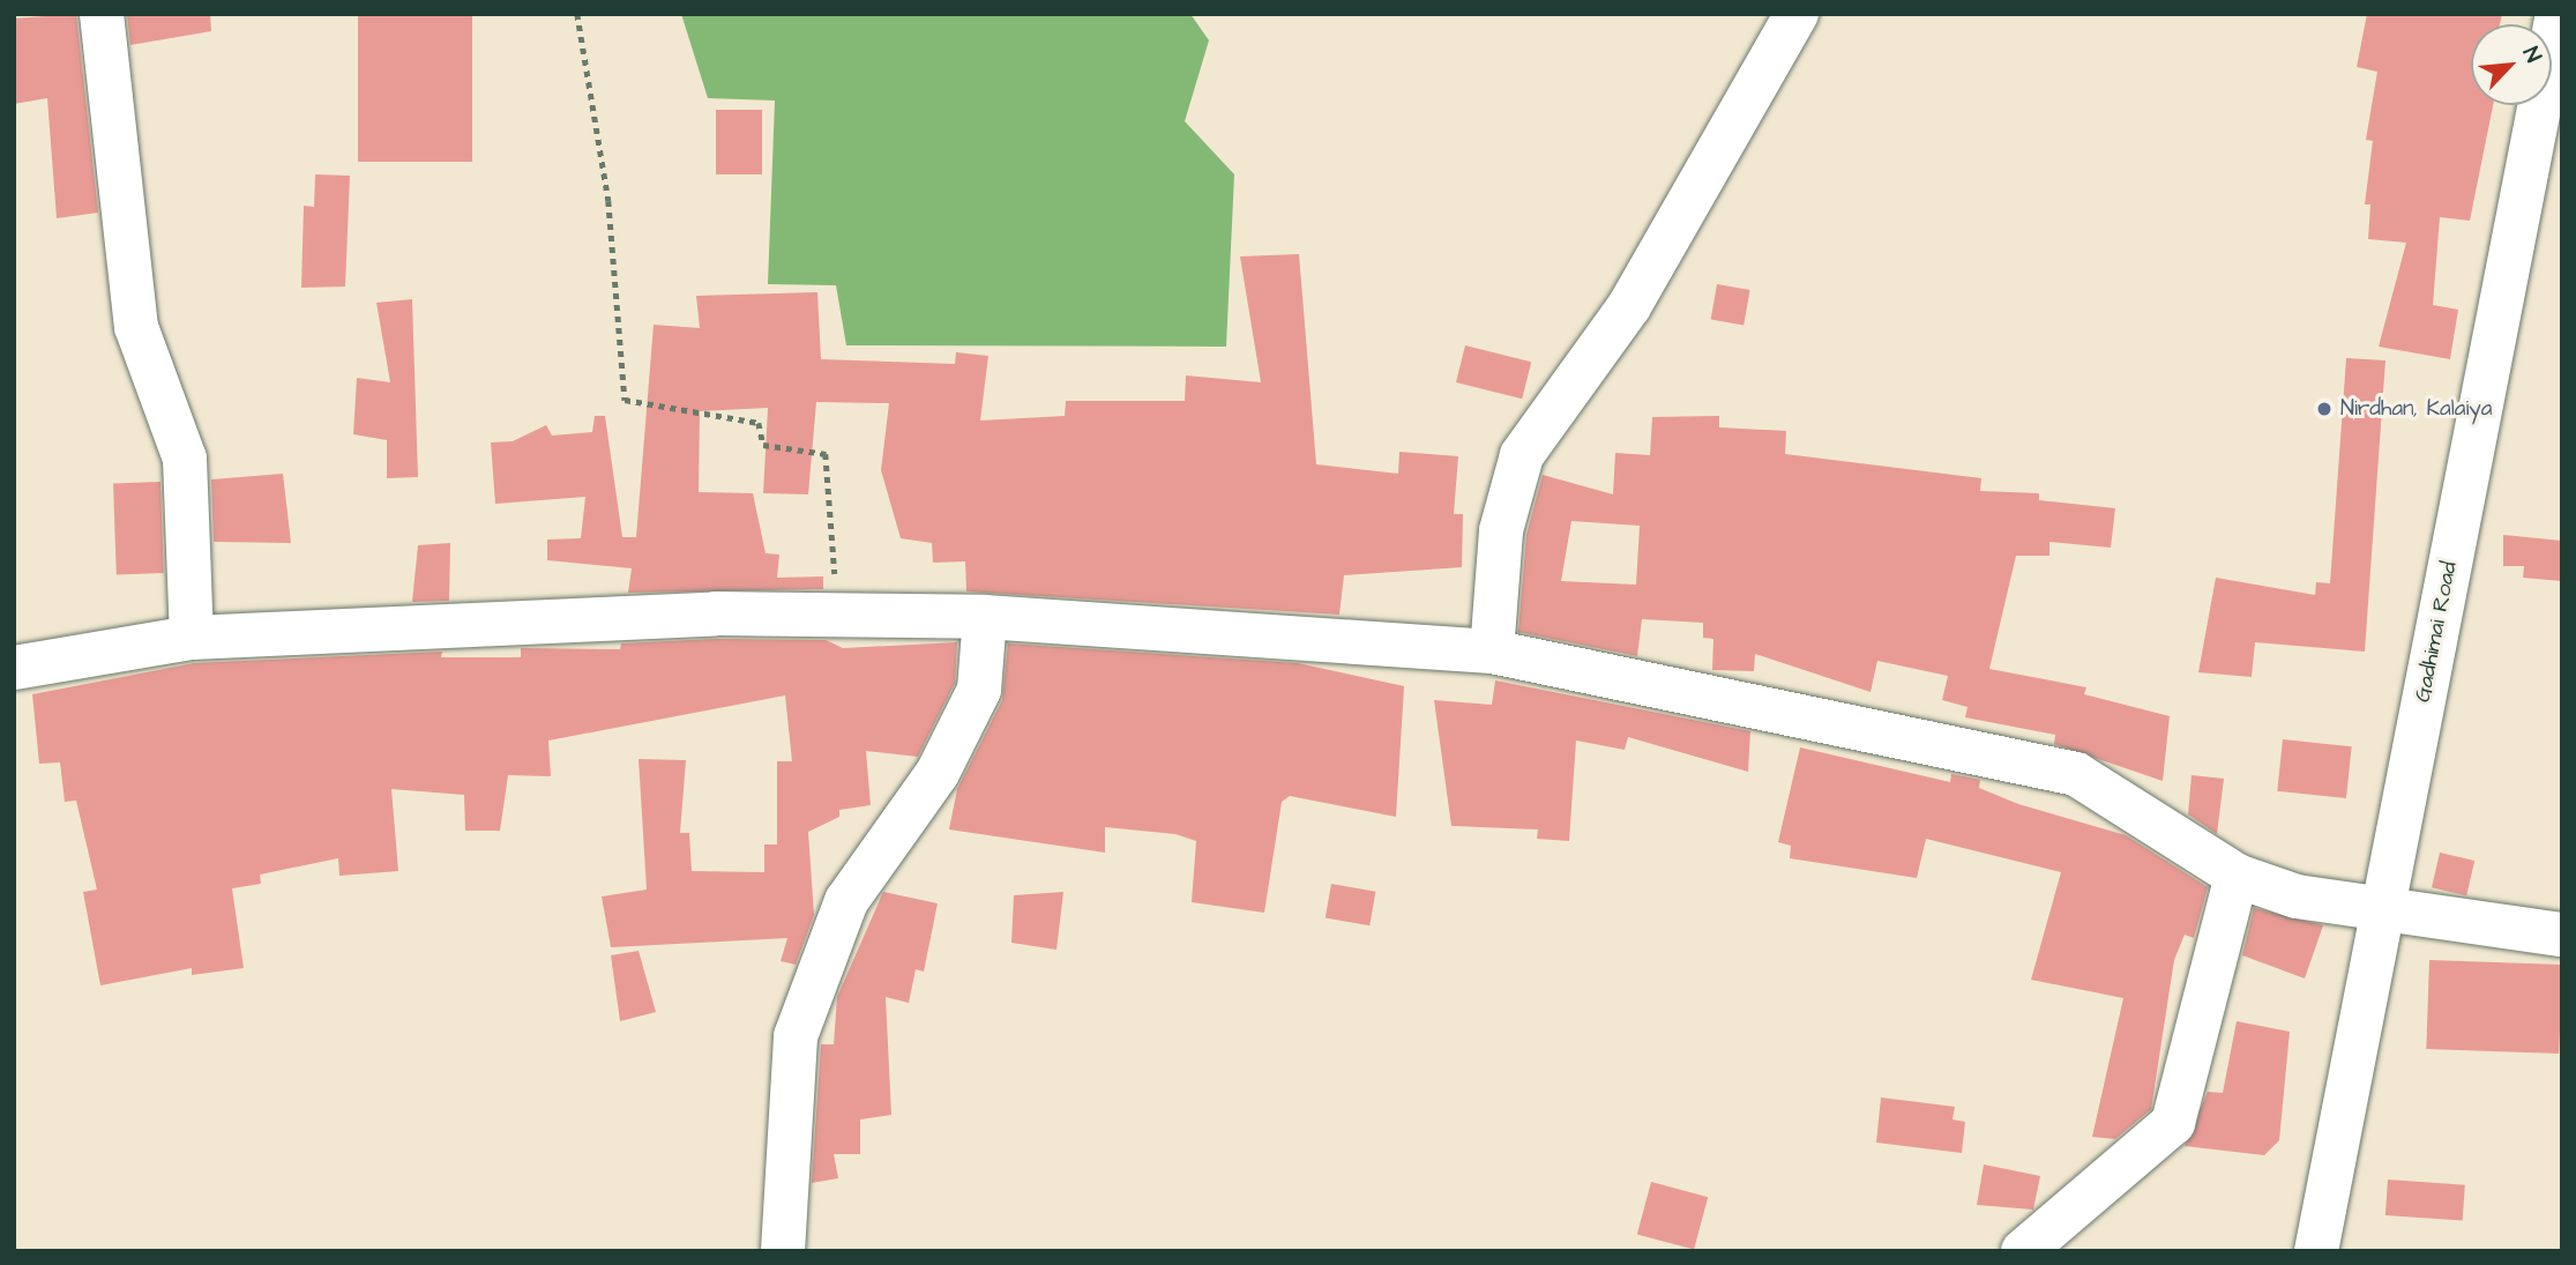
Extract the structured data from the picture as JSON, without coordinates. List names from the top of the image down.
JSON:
{
  "streets": {
    "street": ["Gadhimai Road"]
  },
  "places": ["Nirdhan, Kalaiya"],
  "north": "top right"
}
